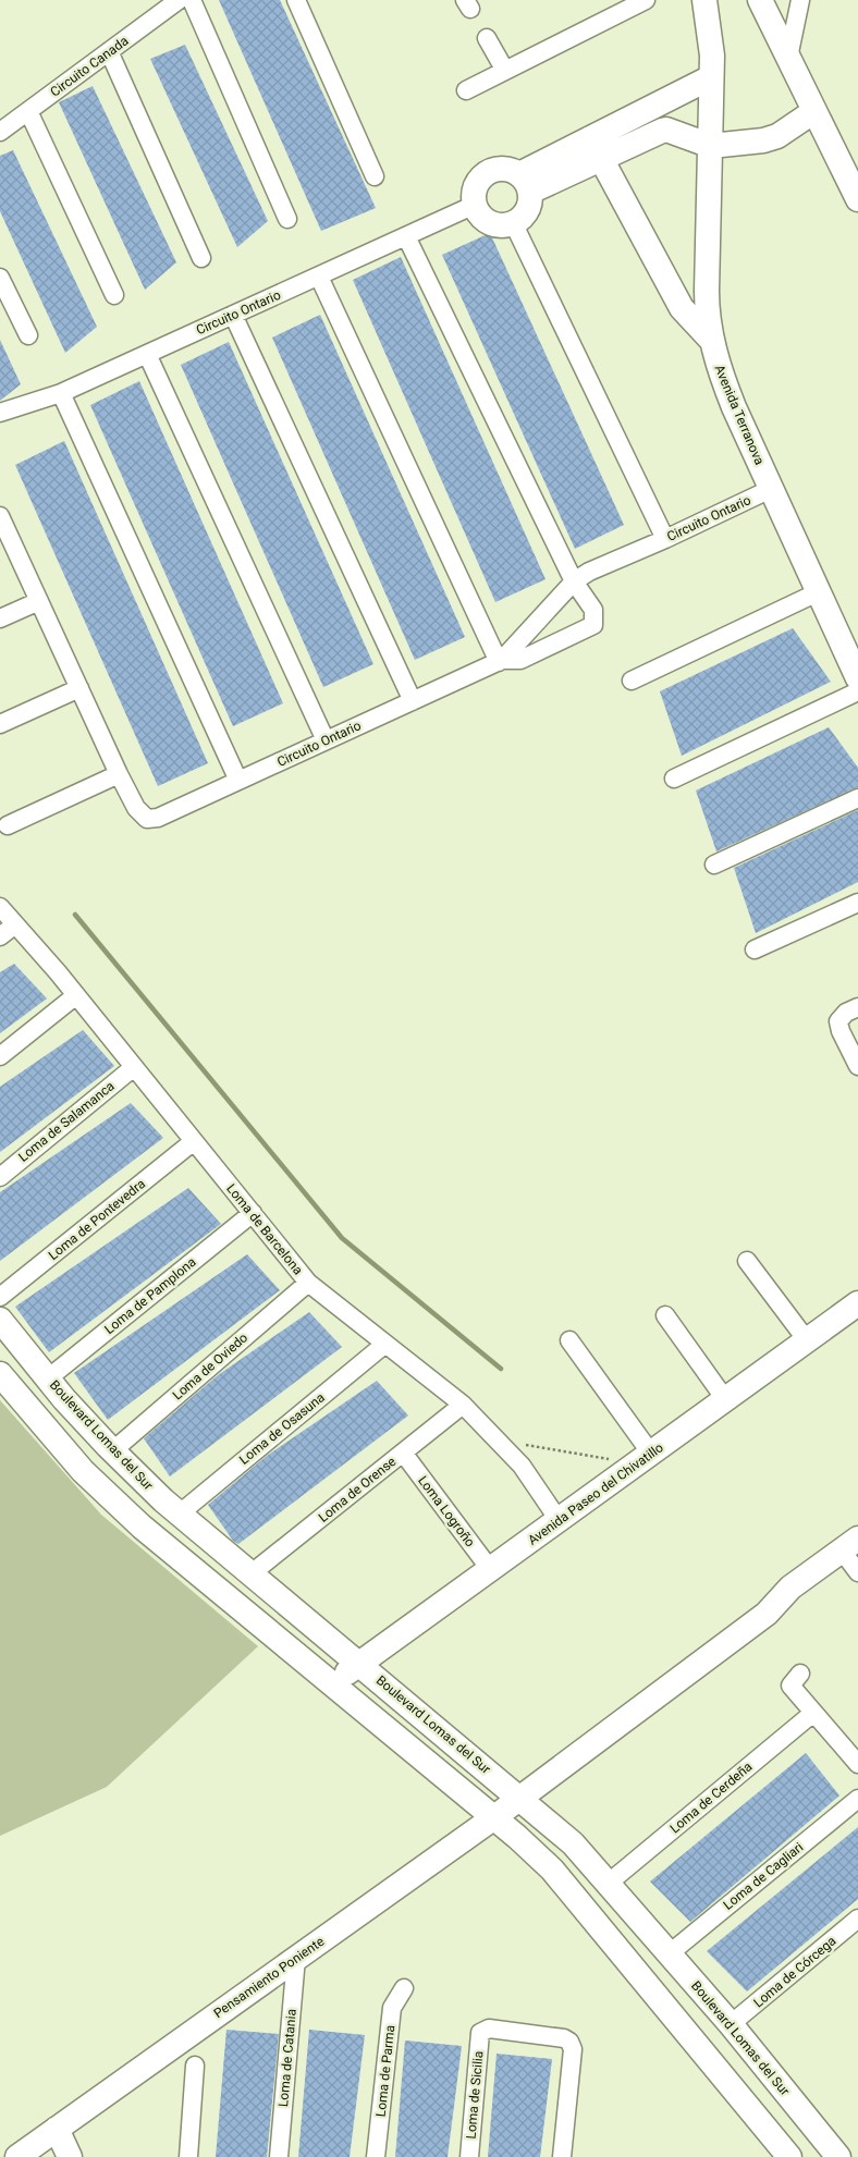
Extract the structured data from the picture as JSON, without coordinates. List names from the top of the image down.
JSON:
{
  "streets": {
    "street": [
      "Circuito Canada",
      "Circuito Ontario",
      "Avenida Terranova",
      "Loma de Salamanca",
      "Loma de Pontevedra",
      "Loma de Barcelona",
      "Loma de Pamplona",
      "Loma de Oviedo",
      "Loma de Osasuna",
      "Boulevard Lomas del Sur",
      "Loma de Orense",
      "Avenida Paseo del Chivatillo",
      "Loma Logroño",
      "Loma de Cerdeña",
      "Loma de Cagliari",
      "Loma de Córcega",
      "Pensamiento Poniente",
      "Loma de Catania",
      "Loma de Parma",
      "Loma de Sicilia"
    ]
  },
  "crossings": [
    ["Circuito Ontario", "Avenida Terranova"],
    ["Loma de Salamanca", "Loma de Barcelona"],
    ["Loma de Pontevedra", "Loma de Barcelona"],
    ["Loma de Barcelona", "Loma de Pamplona"],
    ["Loma de Barcelona", "Loma de Oviedo"],
    ["Loma de Barcelona", "Loma de Osasuna"],
    ["Loma de Barcelona", "Loma de Orense"],
    ["Loma de Barcelona", "Avenida Paseo del Chivatillo"],
    ["Loma de Pamplona", "Boulevard Lomas del Sur"],
    ["Loma de Oviedo", "Boulevard Lomas del Sur"],
    ["Loma de Osasuna", "Boulevard Lomas del Sur"],
    ["Boulevard Lomas del Sur", "Loma de Orense"],
    ["Boulevard Lomas del Sur", "Avenida Paseo del Chivatillo"],
    ["Boulevard Lomas del Sur", "Loma de Cerdeña"],
    ["Boulevard Lomas del Sur", "Loma de Cagliari"],
    ["Boulevard Lomas del Sur", "Loma de Córcega"],
    ["Boulevard Lomas del Sur", "Pensamiento Poniente"],
    ["Loma de Orense", "Loma Logroño"],
    ["Avenida Paseo del Chivatillo", "Loma Logroño"],
    ["Pensamiento Poniente", "Loma de Catania"]
  ]
}
